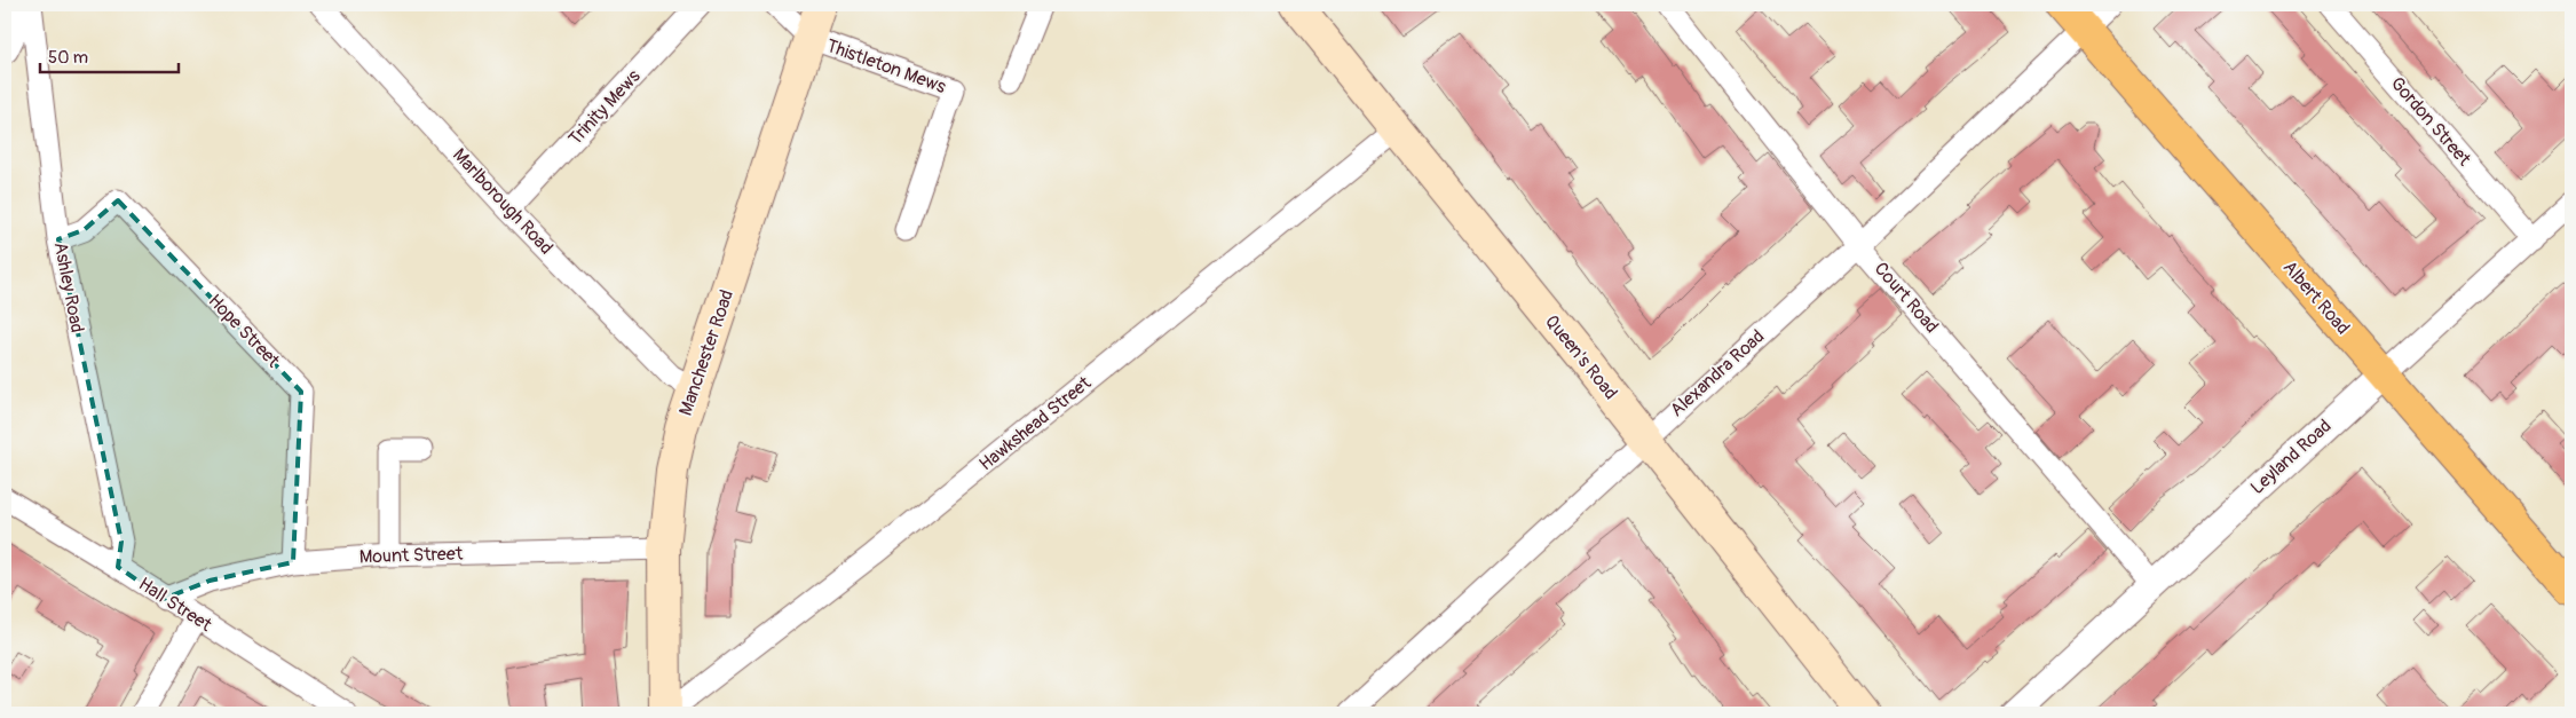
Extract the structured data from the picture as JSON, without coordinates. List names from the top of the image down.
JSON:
{
  "streets": {
    "highway": ["Albert Road"],
    "main road": ["Manchester Road", "Queen's Road"],
    "street": [
      "Thistleton Mews",
      "Trinity Mews",
      "Gordon Street",
      "Marlborough Road",
      "Ashley Road",
      "Court Road",
      "Hope Street",
      "Alexandra Road",
      "Hawkshead Street",
      "Leyland Road",
      "Mount Street",
      "Hall Street"
    ]
  },
  "crossings": [
    ["Thistleton Mews", "Manchester Road"],
    ["Trinity Mews", "Marlborough Road"],
    ["Gordon Street", "Leyland Road"],
    ["Marlborough Road", "Manchester Road"],
    ["Ashley Road", "Hope Street"],
    ["Ashley Road", "Hall Street"],
    ["Court Road", "Alexandra Road"],
    ["Court Road", "Leyland Road"],
    ["Albert Road", "Alexandra Road"],
    ["Albert Road", "Leyland Road"],
    ["Hope Street", "Mount Street"],
    ["Manchester Road", "Hawkshead Street"],
    ["Manchester Road", "Mount Street"],
    ["Queen's Road", "Alexandra Road"],
    ["Queen's Road", "Hawkshead Street"],
    ["Mount Street", "Hall Street"]
  ],
  "scale_bar": "50 m"
}
